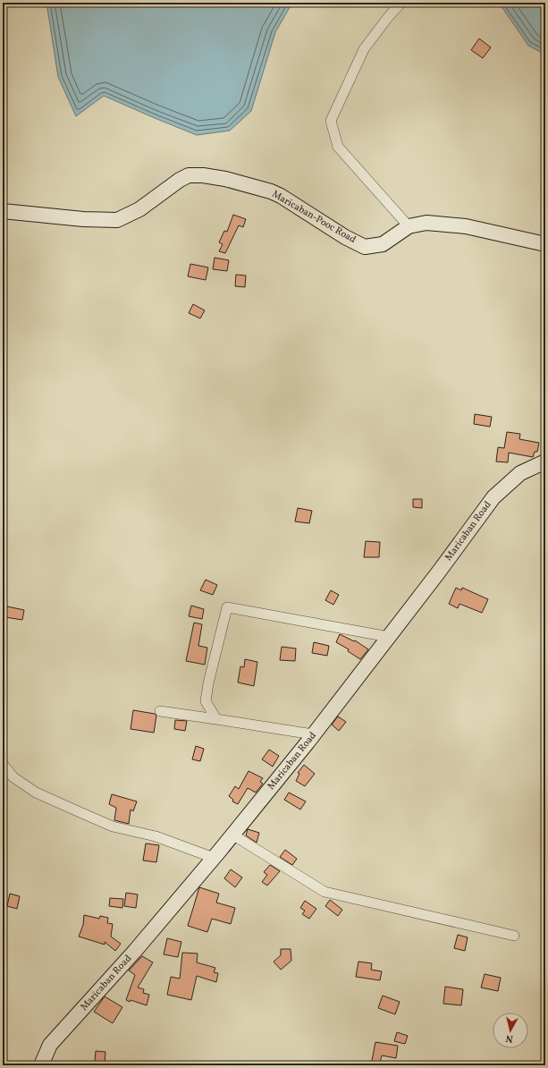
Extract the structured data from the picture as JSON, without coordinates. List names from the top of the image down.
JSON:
{
  "streets": {
    "street": ["Maricaban-Pooc Road", "Maricaban Road"]
  },
  "north": "bottom"
}
